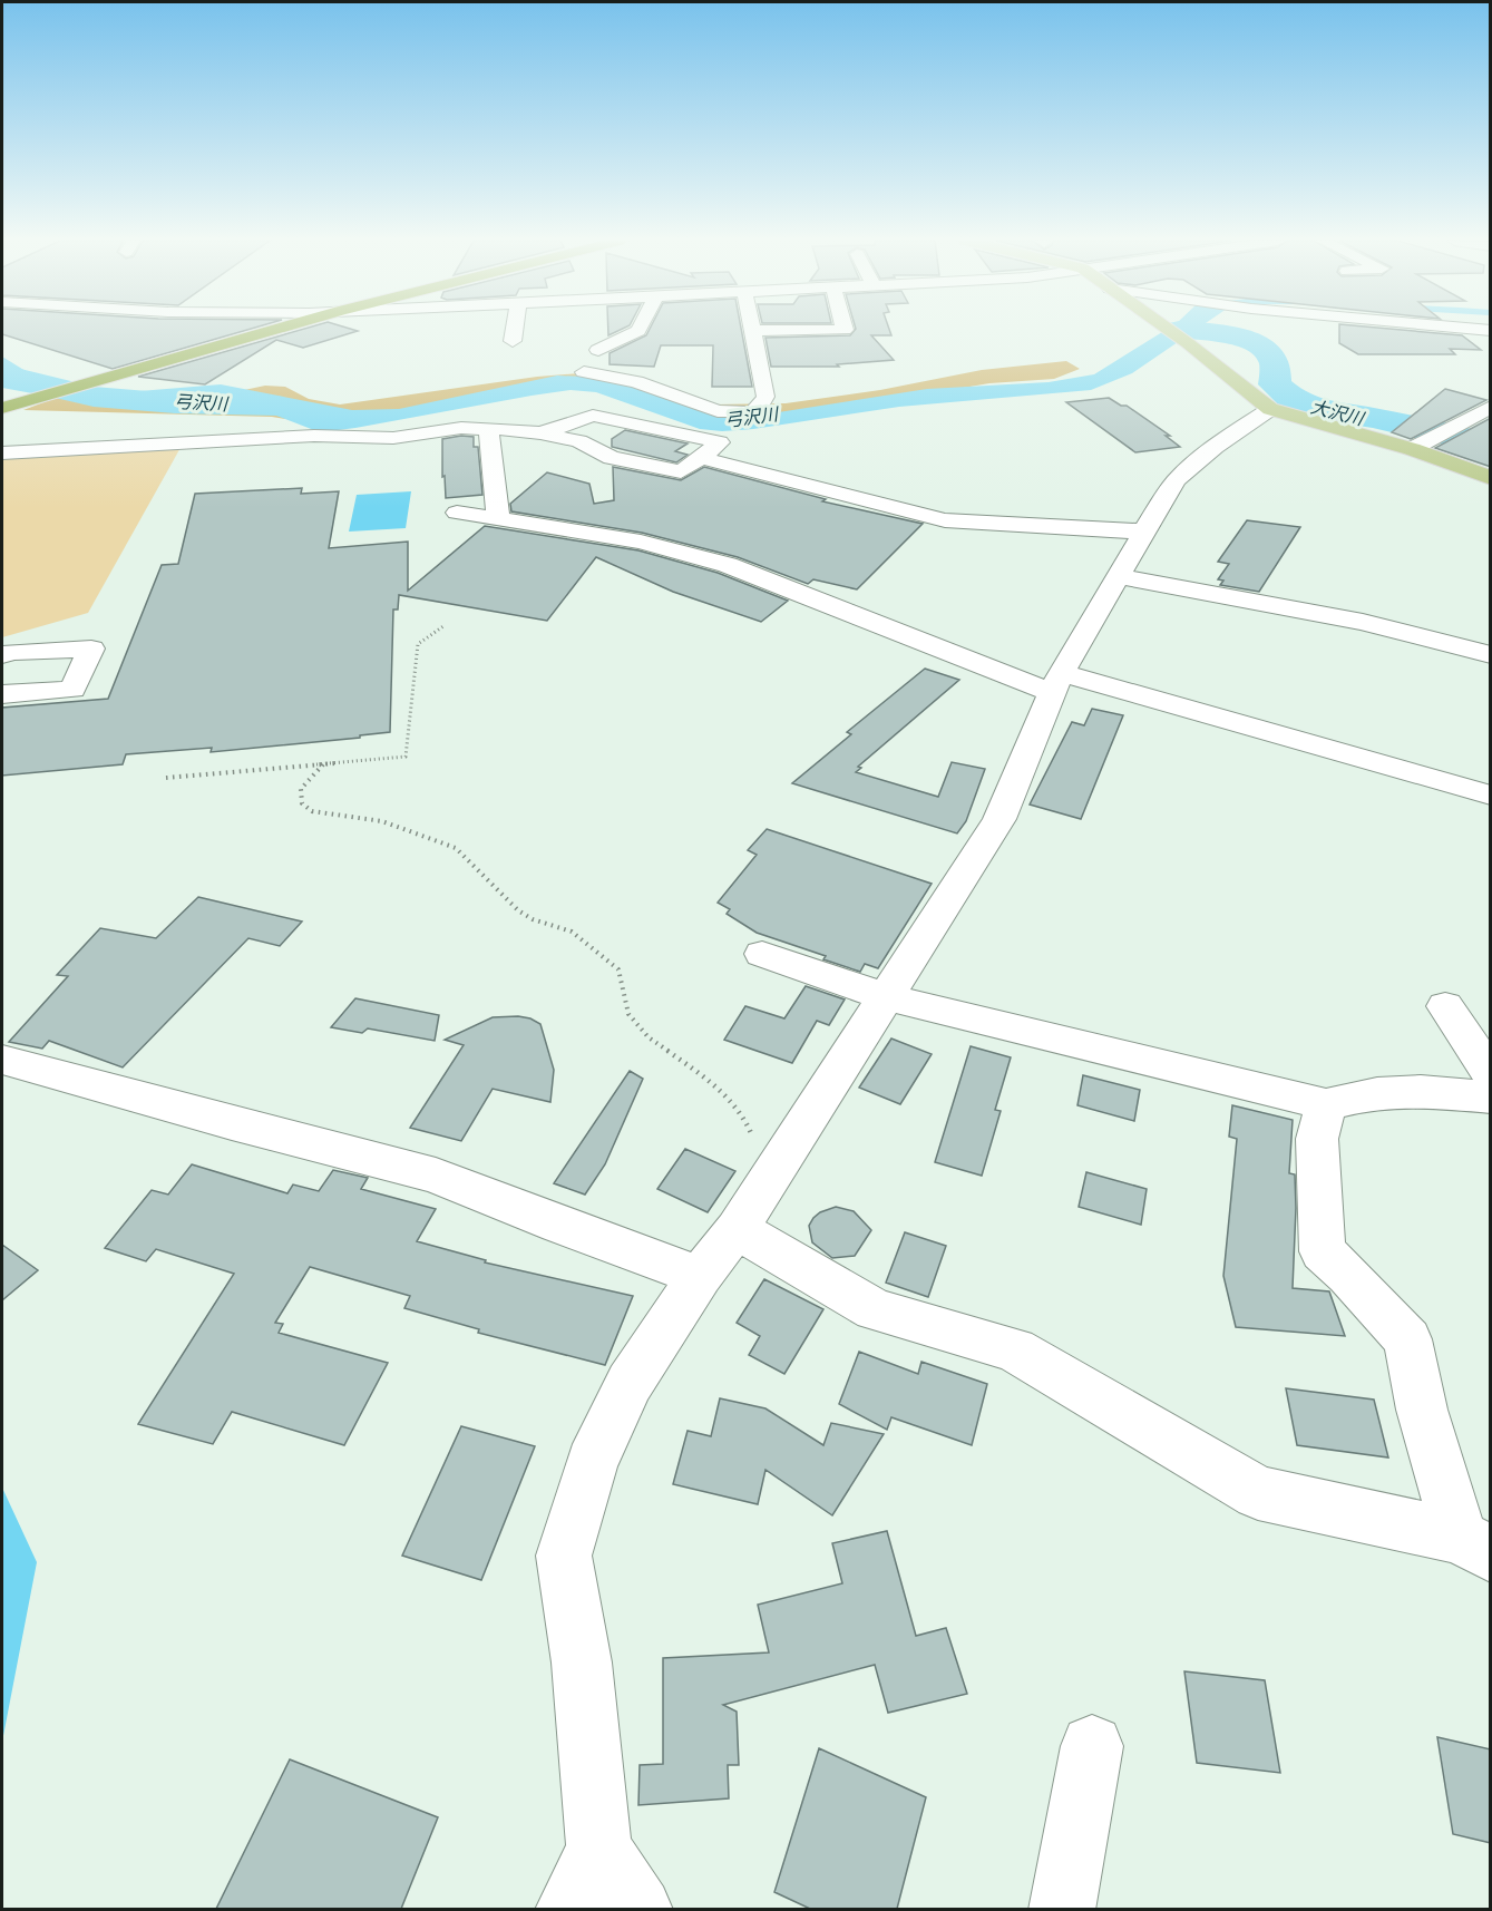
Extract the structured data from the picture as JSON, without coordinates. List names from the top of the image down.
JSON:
{
  "water": ["弓沢川", "大沢川"]
}
